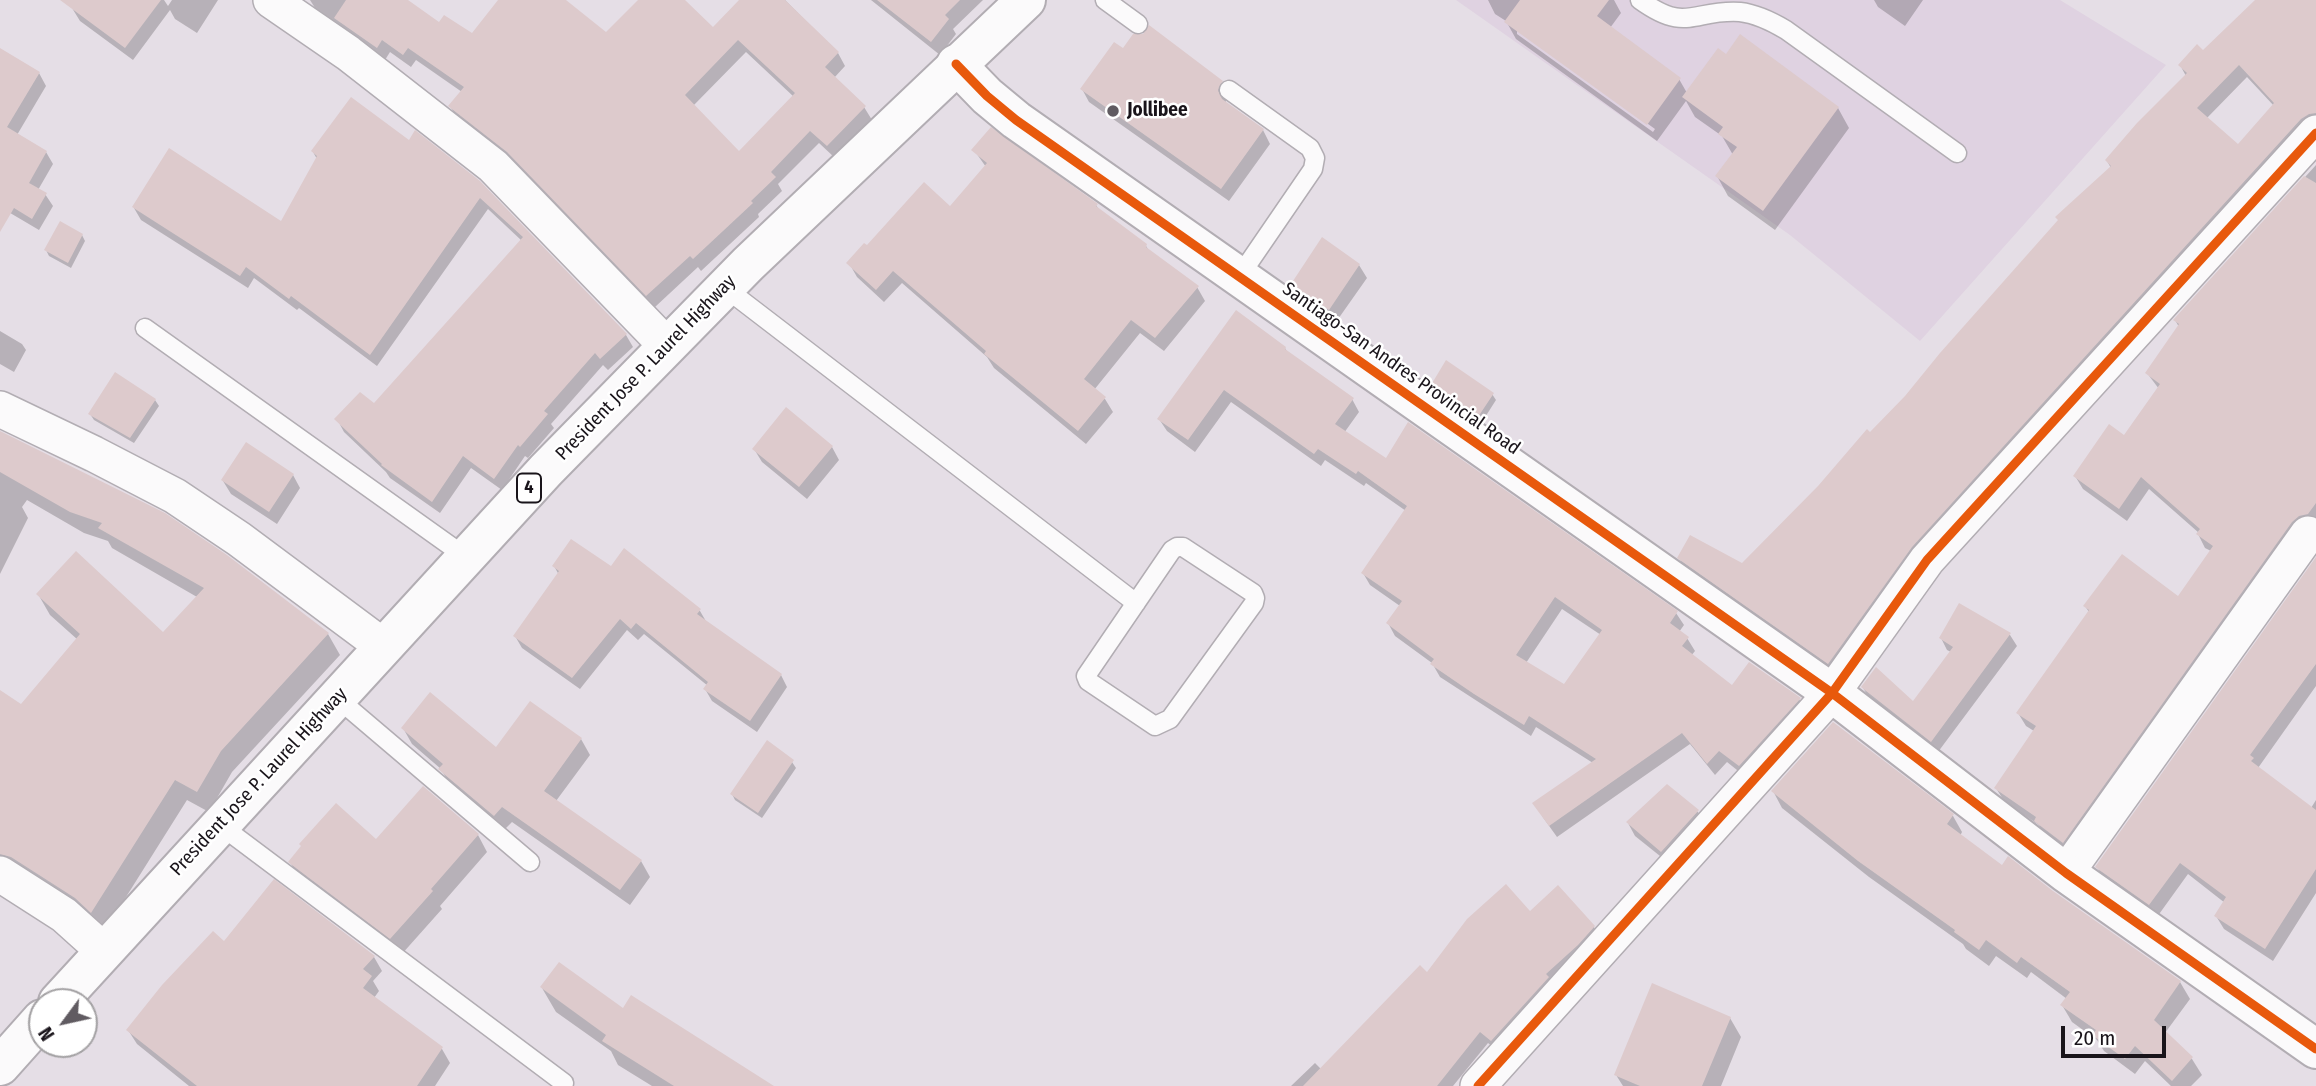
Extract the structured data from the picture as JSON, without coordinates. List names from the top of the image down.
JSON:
{
  "streets": {
    "main road": ["President Jose P. Laurel Highway", "Santiago-San Andres Provincial Road", "4"]
  },
  "crossings": [
    ["President Jose P. Laurel Highway", "Santiago-San Andres Provincial Road"]
  ],
  "places": ["Jollibee"],
  "scale_bar": "20 m",
  "north": "bottom left"
}
